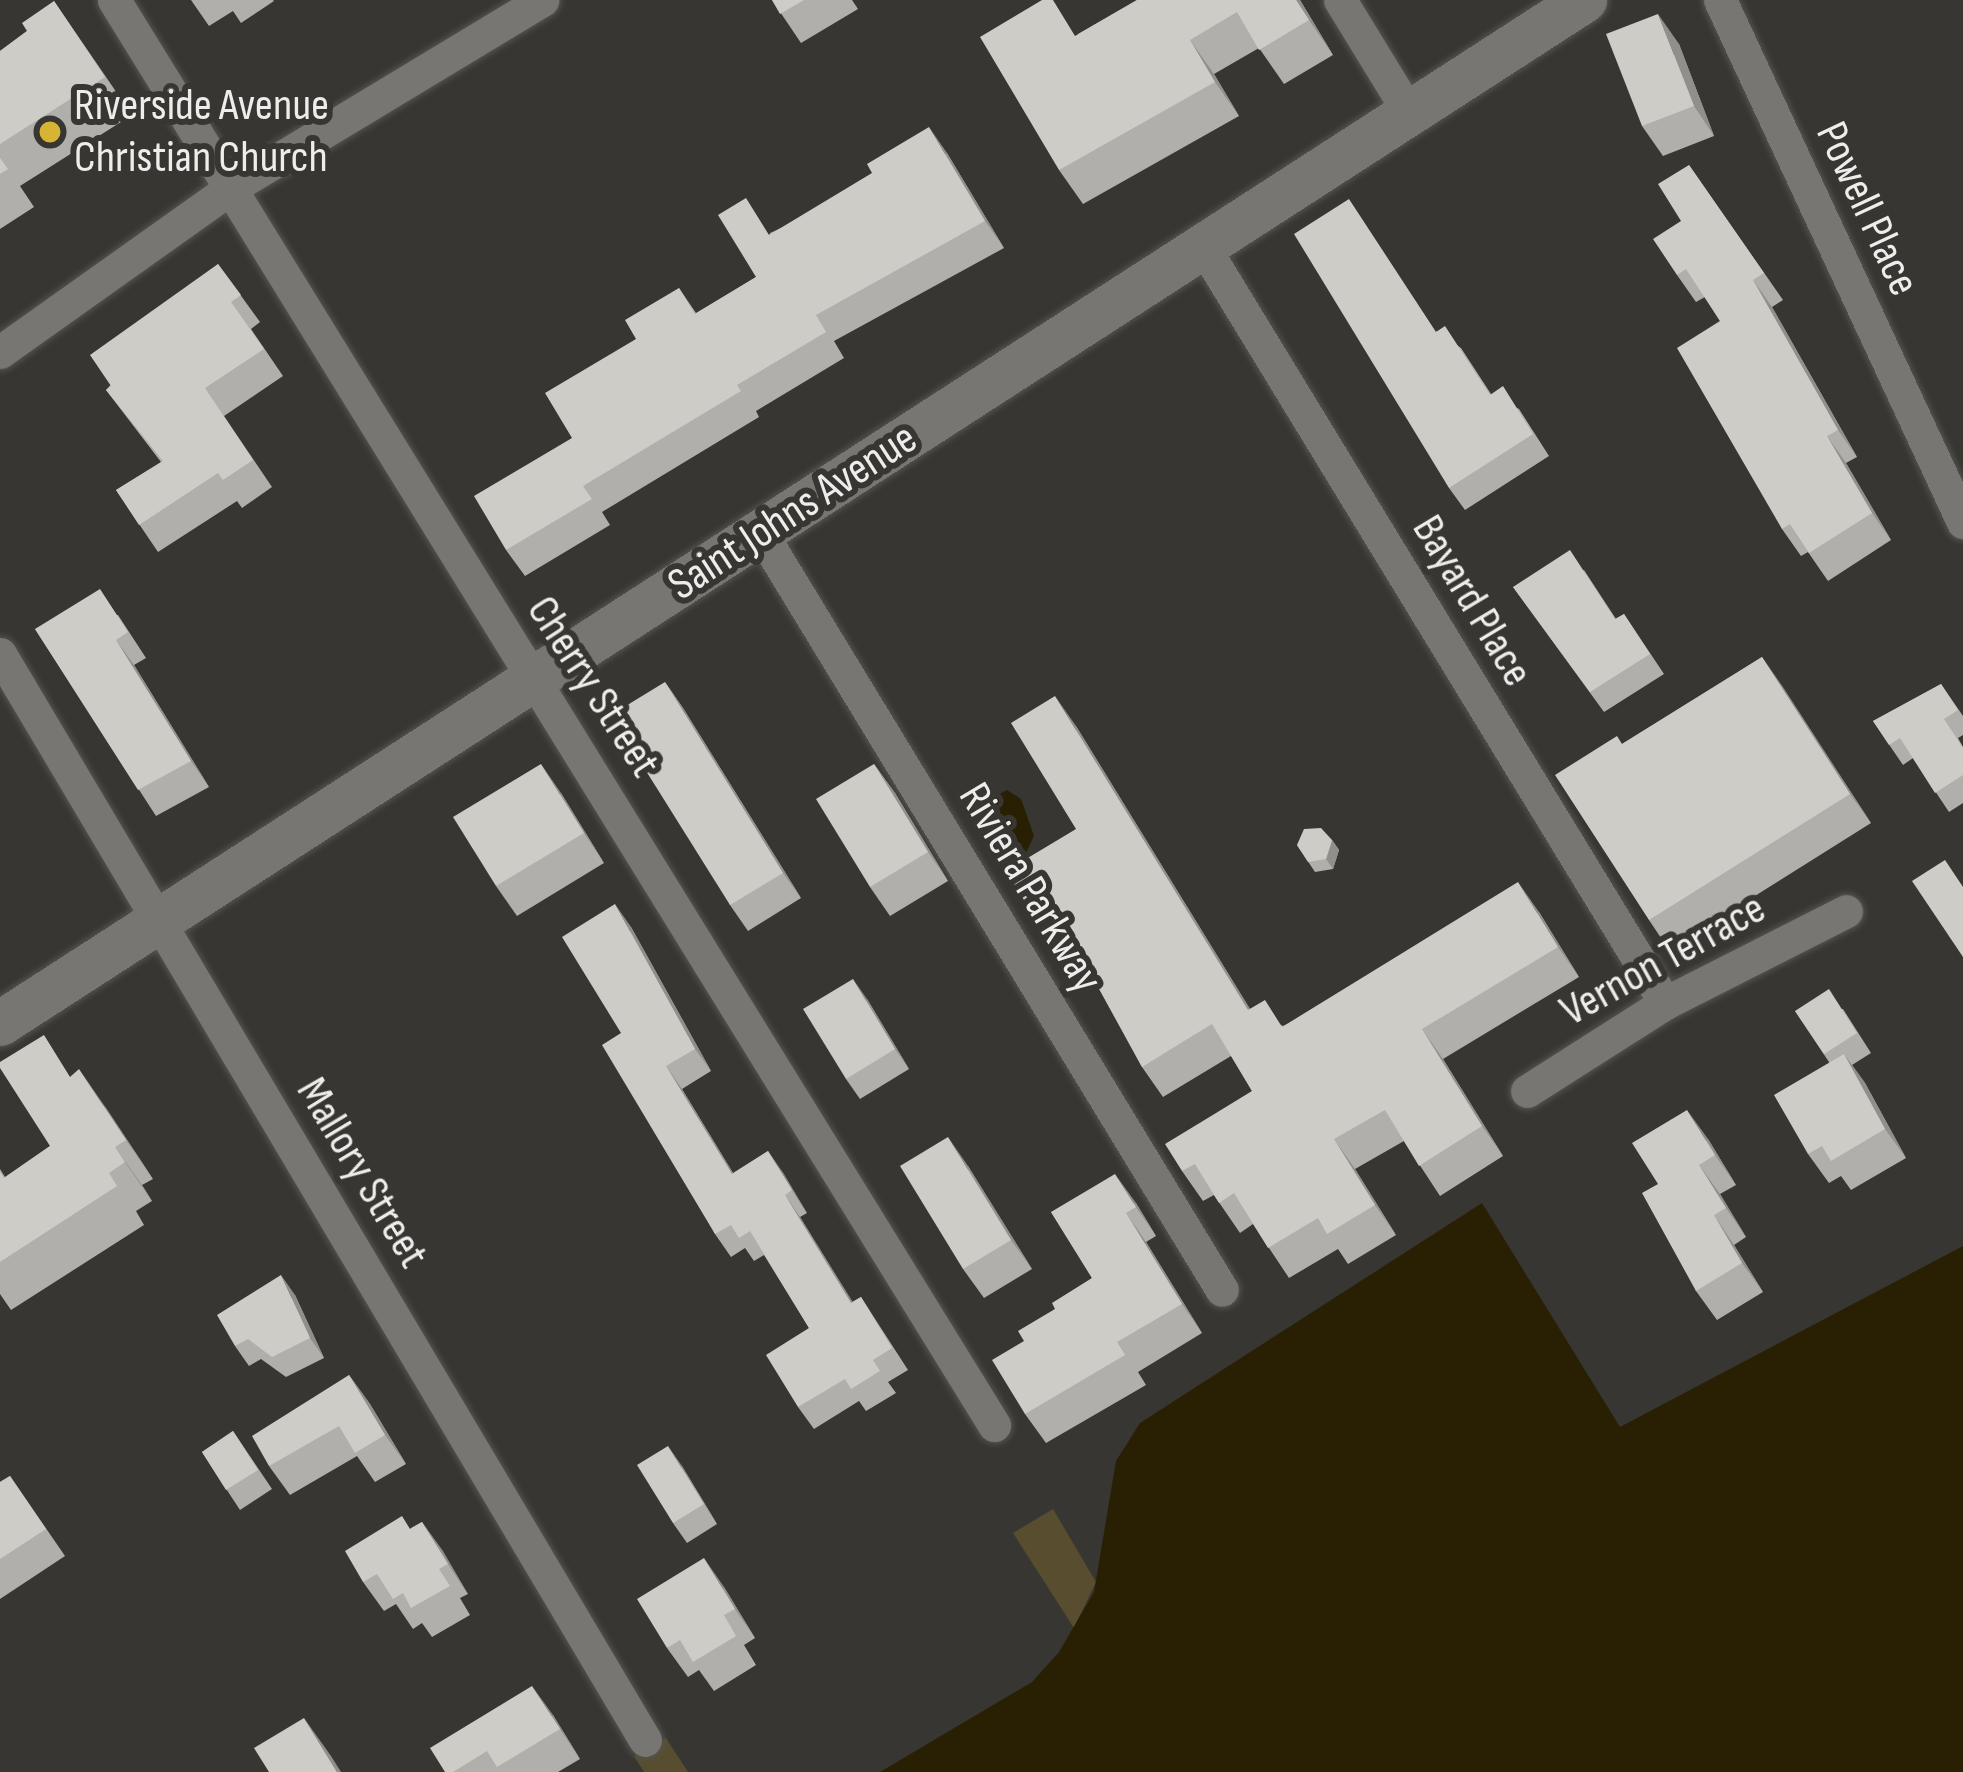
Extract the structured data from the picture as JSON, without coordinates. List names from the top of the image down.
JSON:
{
  "streets": {
    "main road": ["Saint Johns Avenue"],
    "street": [
      "Powell Place",
      "Bayard Place",
      "Cherry Street",
      "Riviera Parkway",
      "Vernon Terrace",
      "Mallory Street"
    ]
  },
  "crossings": [
    ["Saint Johns Avenue", "Bayard Place"],
    ["Saint Johns Avenue", "Cherry Street"],
    ["Saint Johns Avenue", "Riviera Parkway"],
    ["Saint Johns Avenue", "Mallory Street"],
    ["Bayard Place", "Vernon Terrace"]
  ],
  "places": ["Riverside Avenue Christian Church"]
}
